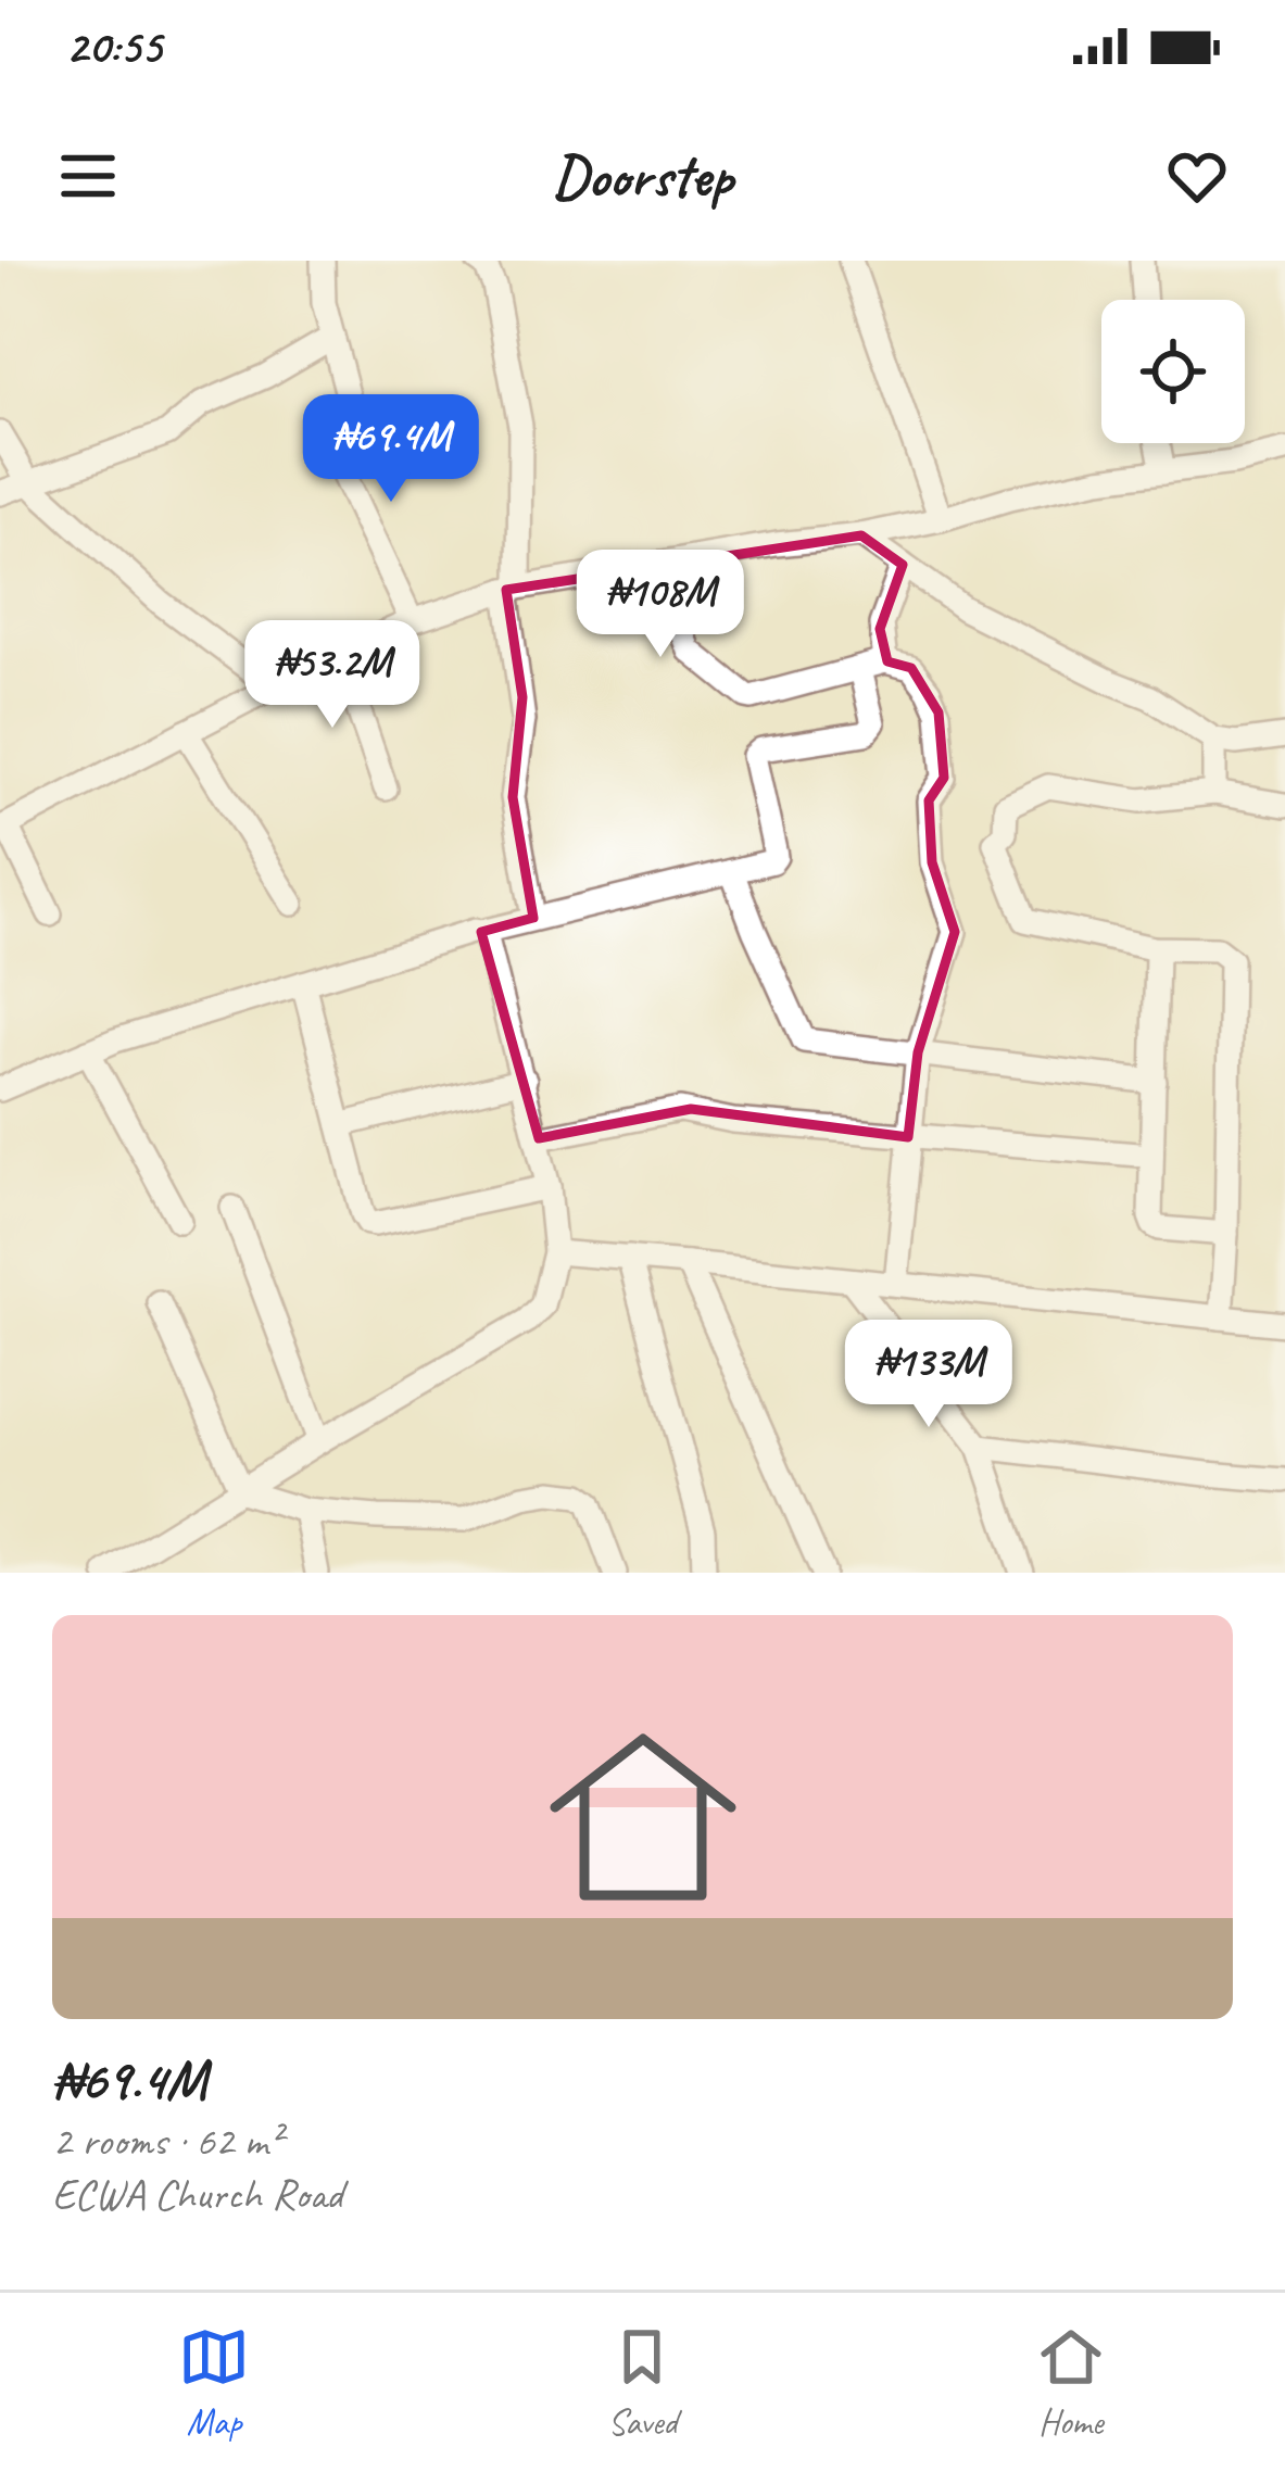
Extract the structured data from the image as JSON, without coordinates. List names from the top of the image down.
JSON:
{
  "page": {
    "status": "20:55",
    "header": "Doorstep",
    "price": [
      "₦69.4M",
      "₦108M",
      "₦53.2M",
      "₦133M"
    ],
    "list": [
      {
        "name": "₦69.4M",
        "note": "2 rooms · 62 m² · ECWA Church Road"
      }
    ],
    "tabs": ["Map", "Saved", "Home"]
  }
}
